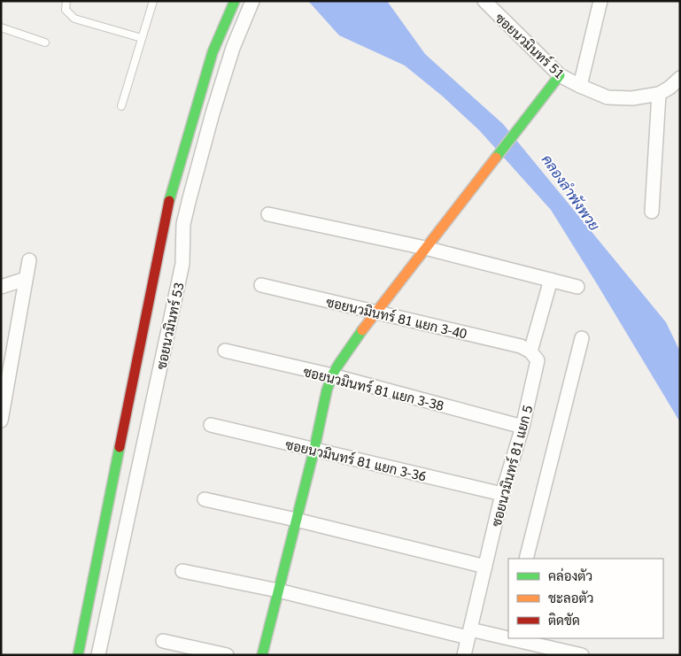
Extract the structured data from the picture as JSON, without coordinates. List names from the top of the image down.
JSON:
{
  "streets": {
    "street": [
      "ซอยนวมินทร์ 51",
      "ซอยนวมินทร์ 81 แยก 3-40",
      "ซอยนวมินทร์ 53",
      "ซอยนวมินทร์ 81 แยก 3-38",
      "ซอยนวมินทร์ 81 แยก 3-36",
      "ซอยนวมินทร์ 81 แยก 5"
    ]
  },
  "crossings": [
    ["ซอยนวมินทร์ 81 แยก 3-40", "ซอยนวมินทร์ 81 แยก 5"],
    ["ซอยนวมินทร์ 81 แยก 3-38", "ซอยนวมินทร์ 81 แยก 5"],
    ["ซอยนวมินทร์ 81 แยก 3-36", "ซอยนวมินทร์ 81 แยก 5"]
  ],
  "water": ["คลองลำพังพวย"],
  "legend": ["คล่องตัว", "ชะลอตัว", "ติดขัด"]
}
